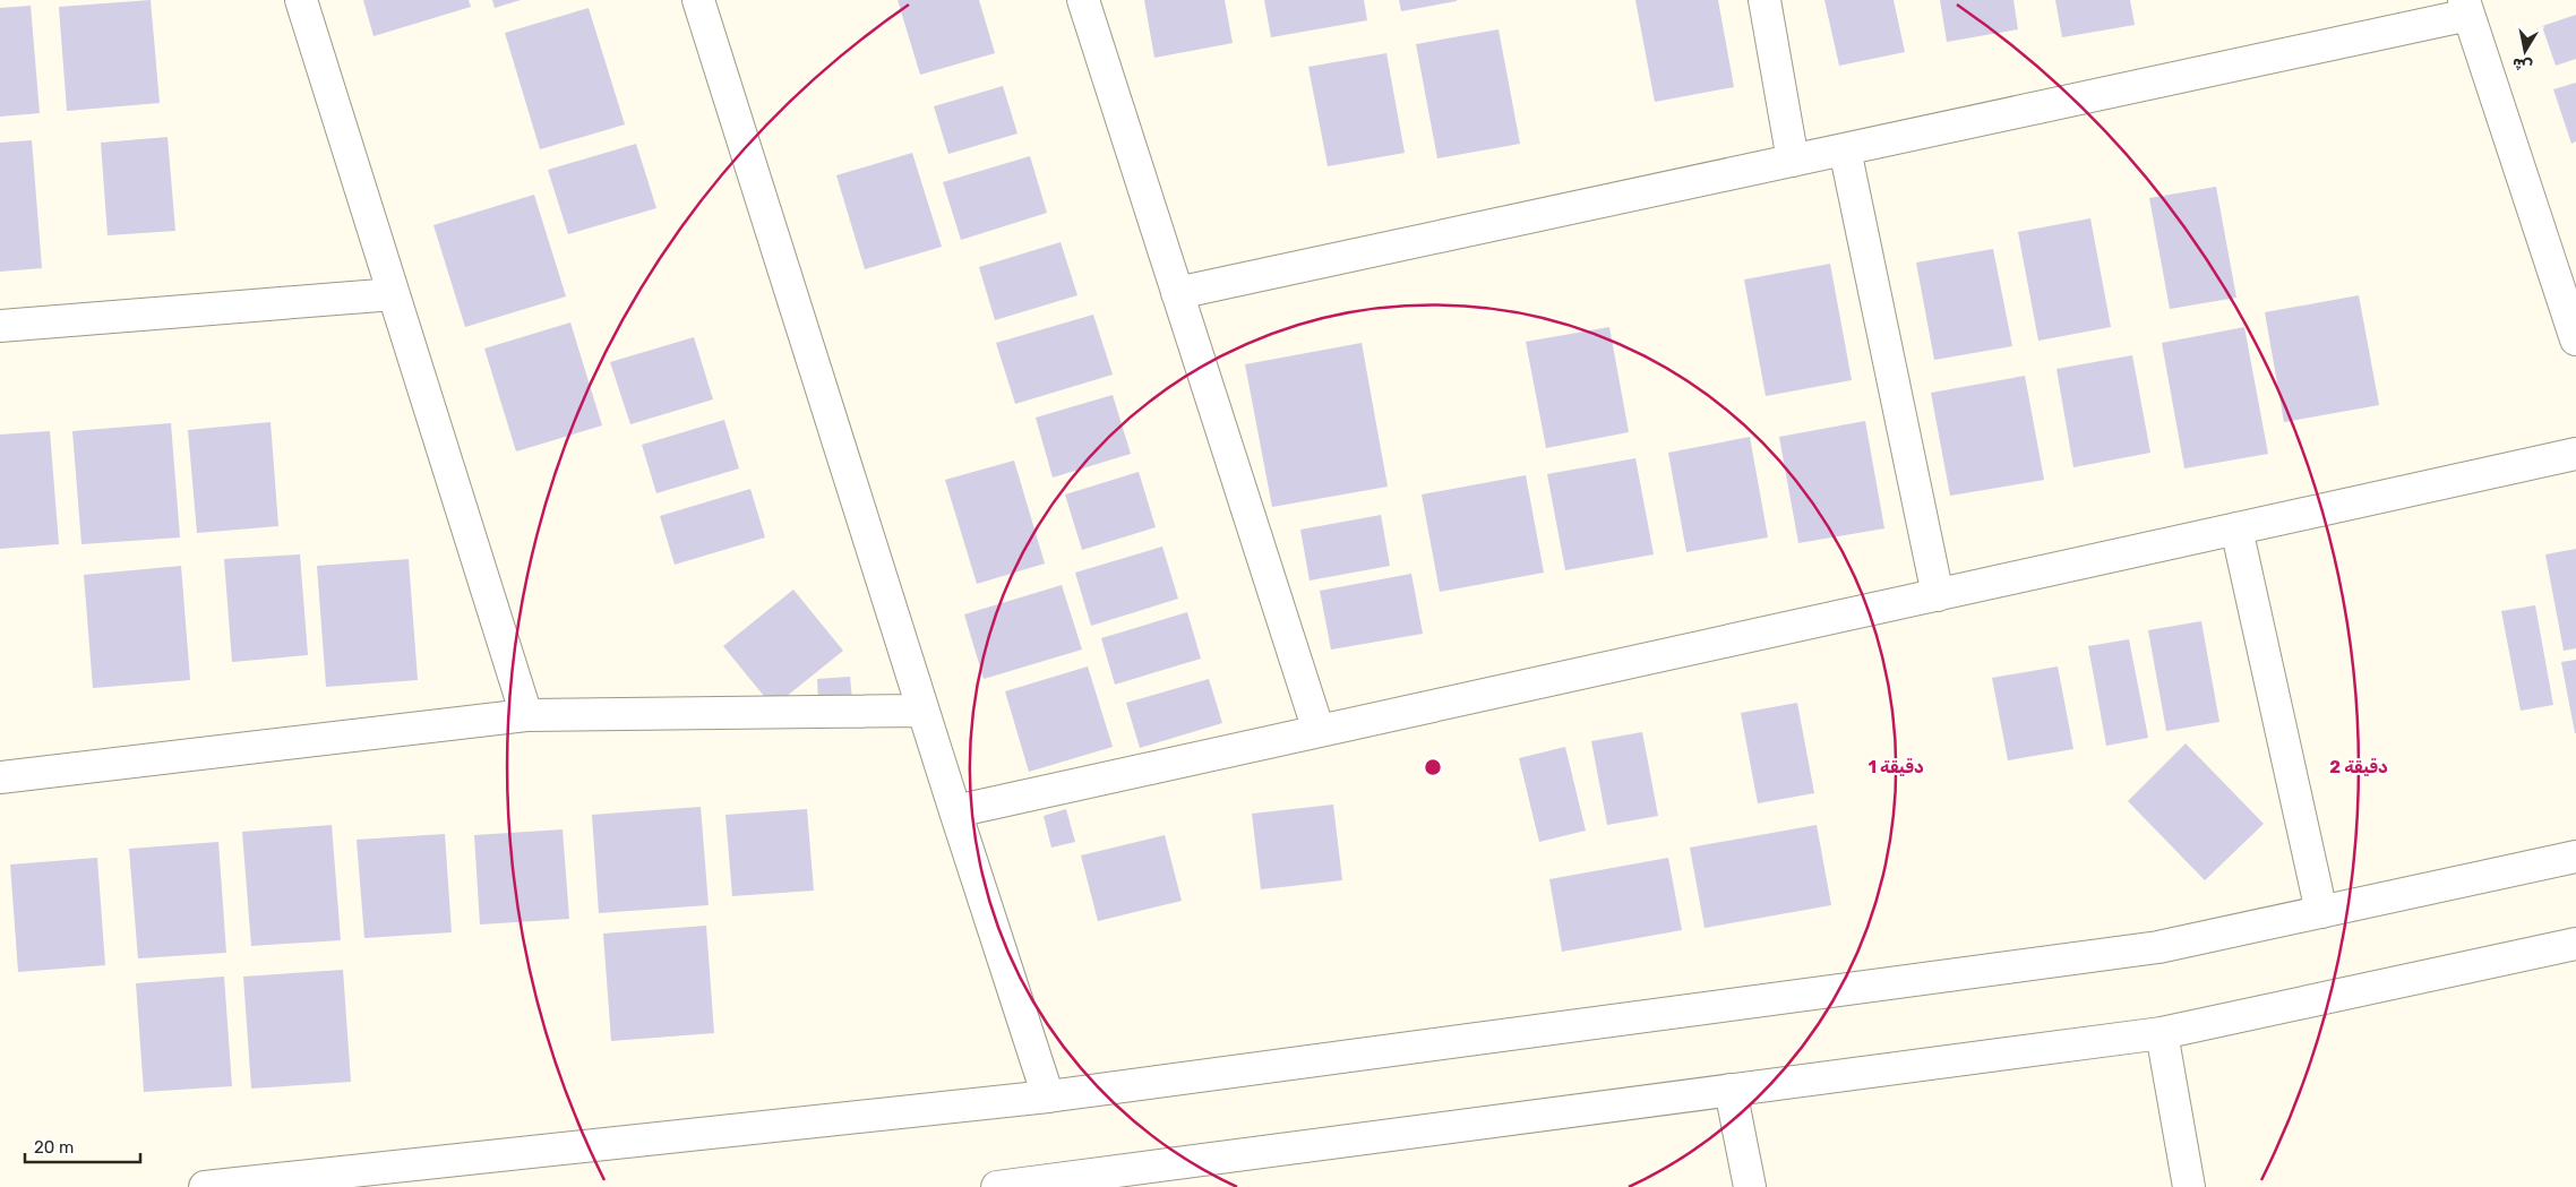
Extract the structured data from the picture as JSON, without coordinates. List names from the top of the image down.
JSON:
{
  "scale_bar": "20 m",
  "north": "bottom",
  "rings": ["1 دقيقة", "2 دقيقة"]
}
